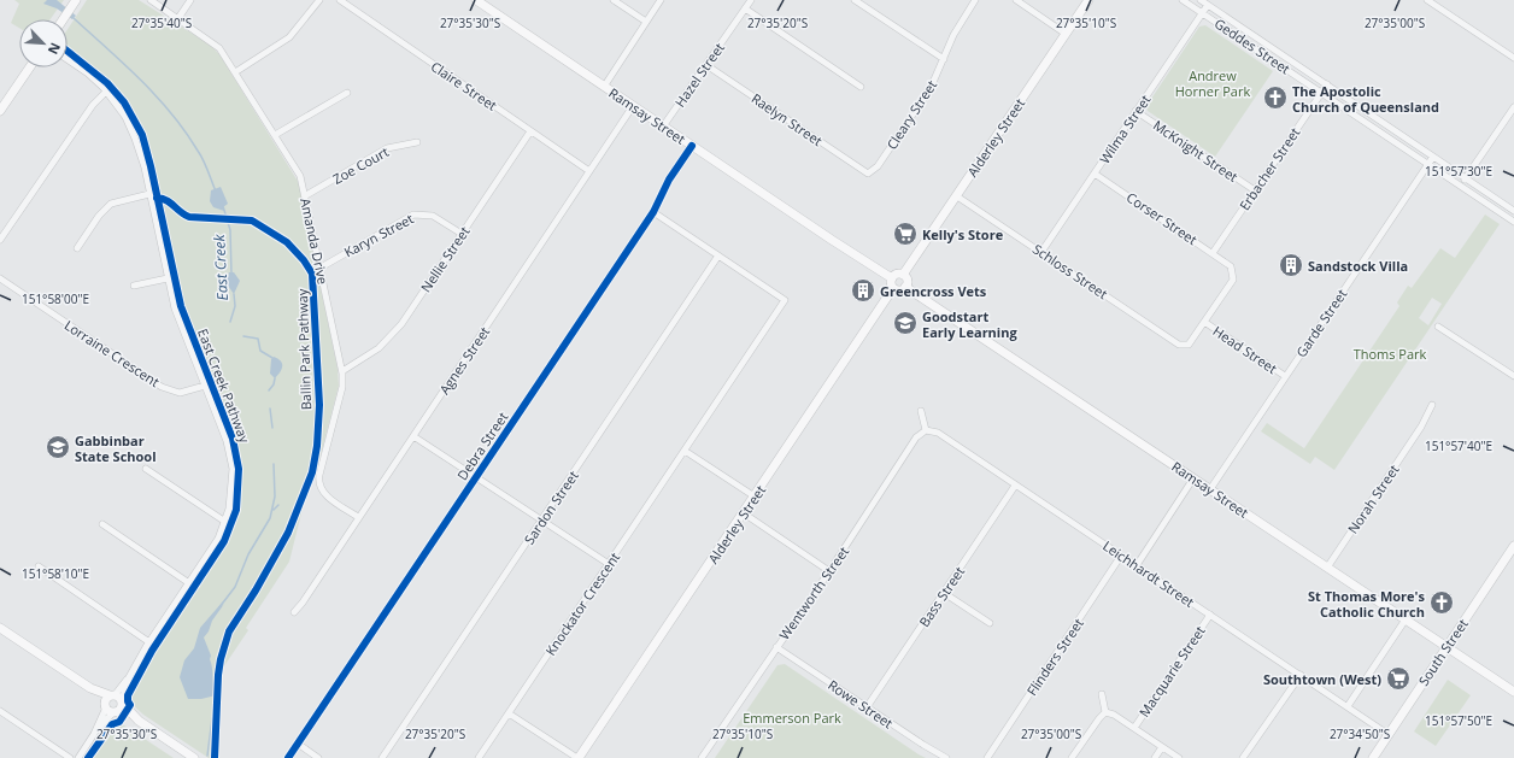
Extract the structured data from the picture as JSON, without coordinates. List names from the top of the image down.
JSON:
{
  "streets": {
    "street": [
      "Geddes Street",
      "Hazel Street",
      "Claire Street",
      "Cleary Street",
      "Ramsay Street",
      "Raelyn Street",
      "Wilma Street",
      "Alderley Street",
      "McKnight Street",
      "Zoe Court",
      "Erbacher Street",
      "Corser Street",
      "Karyn Street",
      "Amanda Drive",
      "Nellie Street",
      "Schloss Street",
      "Garde Street",
      "Head Street",
      "Lorraine Crescent",
      "Agnes Street",
      "Debra Street",
      "Norah Street",
      "Sardon Street",
      "Leichhardt Street",
      "Wentworth Street",
      "Bass Street",
      "Knockator Crescent",
      "South Street",
      "Flinders Street",
      "Macquarie Street",
      "Rowe Street"
    ],
    "cycle path": ["Ballin Park Pathway", "East Creek Pathway"]
  },
  "crossings": [
    ["Geddes Street", "Wilma Street"],
    ["Geddes Street", "Erbacher Street"],
    ["Geddes Street", "Garde Street"],
    ["Hazel Street", "Ramsay Street"],
    ["Hazel Street", "Raelyn Street"],
    ["Claire Street", "Nellie Street"],
    ["Claire Street", "Agnes Street"],
    ["Cleary Street", "Raelyn Street"],
    ["Ramsay Street", "Alderley Street"],
    ["Ramsay Street", "Garde Street"],
    ["Ramsay Street", "Agnes Street"],
    ["Ramsay Street", "Debra Street"],
    ["Ramsay Street", "Norah Street"],
    ["Ramsay Street", "South Street"],
    ["Wilma Street", "McKnight Street"],
    ["Wilma Street", "Corser Street"],
    ["Wilma Street", "Schloss Street"],
    ["Alderley Street", "Schloss Street"],
    ["McKnight Street", "Erbacher Street"],
    ["Zoe Court", "Amanda Drive"],
    ["Erbacher Street", "Corser Street"],
    ["Corser Street", "Schloss Street"],
    ["Corser Street", "Head Street"],
    ["Karyn Street", "Amanda Drive"],
    ["Karyn Street", "Nellie Street"],
    ["Amanda Drive", "Nellie Street"],
    ["Amanda Drive", "Agnes Street"],
    ["Schloss Street", "Head Street"],
    ["Garde Street", "Head Street"],
    ["Leichhardt Street", "Wentworth Street"],
    ["Leichhardt Street", "Bass Street"],
    ["Leichhardt Street", "South Street"],
    ["Leichhardt Street", "Flinders Street"],
    ["Leichhardt Street", "Macquarie Street"],
    ["Wentworth Street", "Rowe Street"],
    ["Bass Street", "Rowe Street"]
  ],
  "water": ["East Creek"],
  "parks": ["Andrew Horner Park", "Thoms Park", "Emmerson Park"],
  "places": {
    "church": ["The Apostolic Church of Queensland", "St Thomas More's Catholic Church"],
    "supermarket": ["Kelly's Store", "Southtown (West)"],
    "building": ["Sandstock Villa", "Greencross Vets"],
    "school or university": ["Goodstart Early Learning", "Gabbinbar State School"]
  },
  "north": "bottom right",
  "coordinates": [
    "27°35'40\"S",
    "27°35'20\"S",
    "27°35'10\"S",
    "27°35'30\"S",
    "27°35'00\"S",
    "151°57'30\"E",
    "151°58'00\"E",
    "151°57'40\"E",
    "151°58'10\"E",
    "151°57'50\"E",
    "27°34'50\"S"
  ]
}
